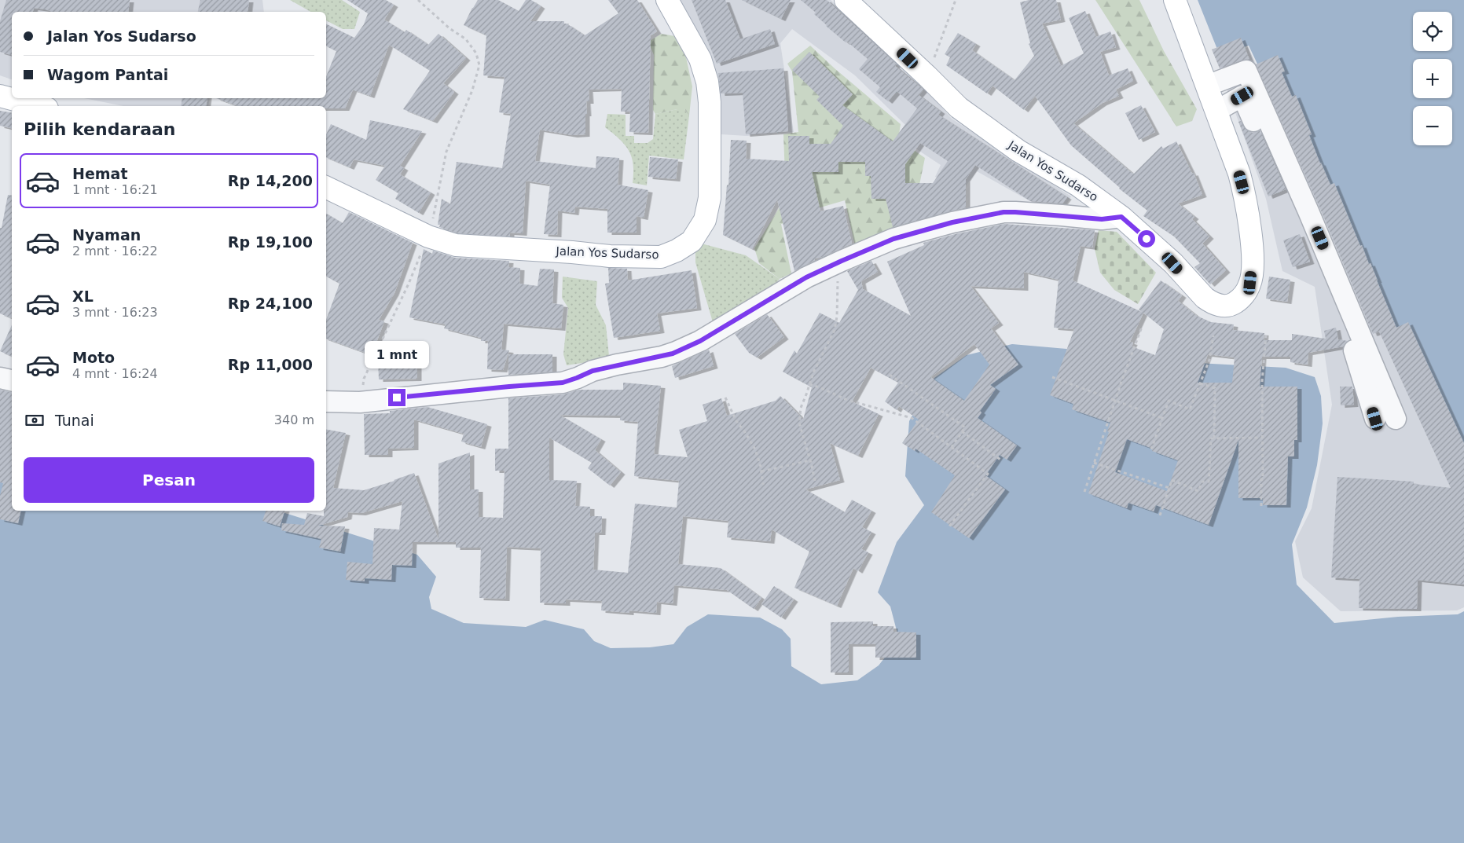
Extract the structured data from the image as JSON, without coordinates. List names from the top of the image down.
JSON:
{
  "streets": {
    "main road": ["Jalan Yos Sudarso"]
  },
  "page": {
    "map_buttons": ["+", "−"],
    "banner": ["Jalan Yos Sudarso", "Wagom Pantai"],
    "heading": "Pilih kendaraan",
    "list": [
      {
        "name": "Hemat",
        "note": "1 mnt · 16:21",
        "value": "Rp 14,200"
      },
      {
        "name": "Nyaman",
        "note": "2 mnt · 16:22",
        "value": "Rp 19,100"
      },
      {
        "name": "XL",
        "note": "3 mnt · 16:23",
        "value": "Rp 24,100"
      },
      {
        "name": "Moto",
        "note": "4 mnt · 16:24",
        "value": "Rp 11,000"
      }
    ],
    "bubble": "1 mnt",
    "pay": ["Tunai", "340 m"],
    "buttons": "Pesan"
  }
}
